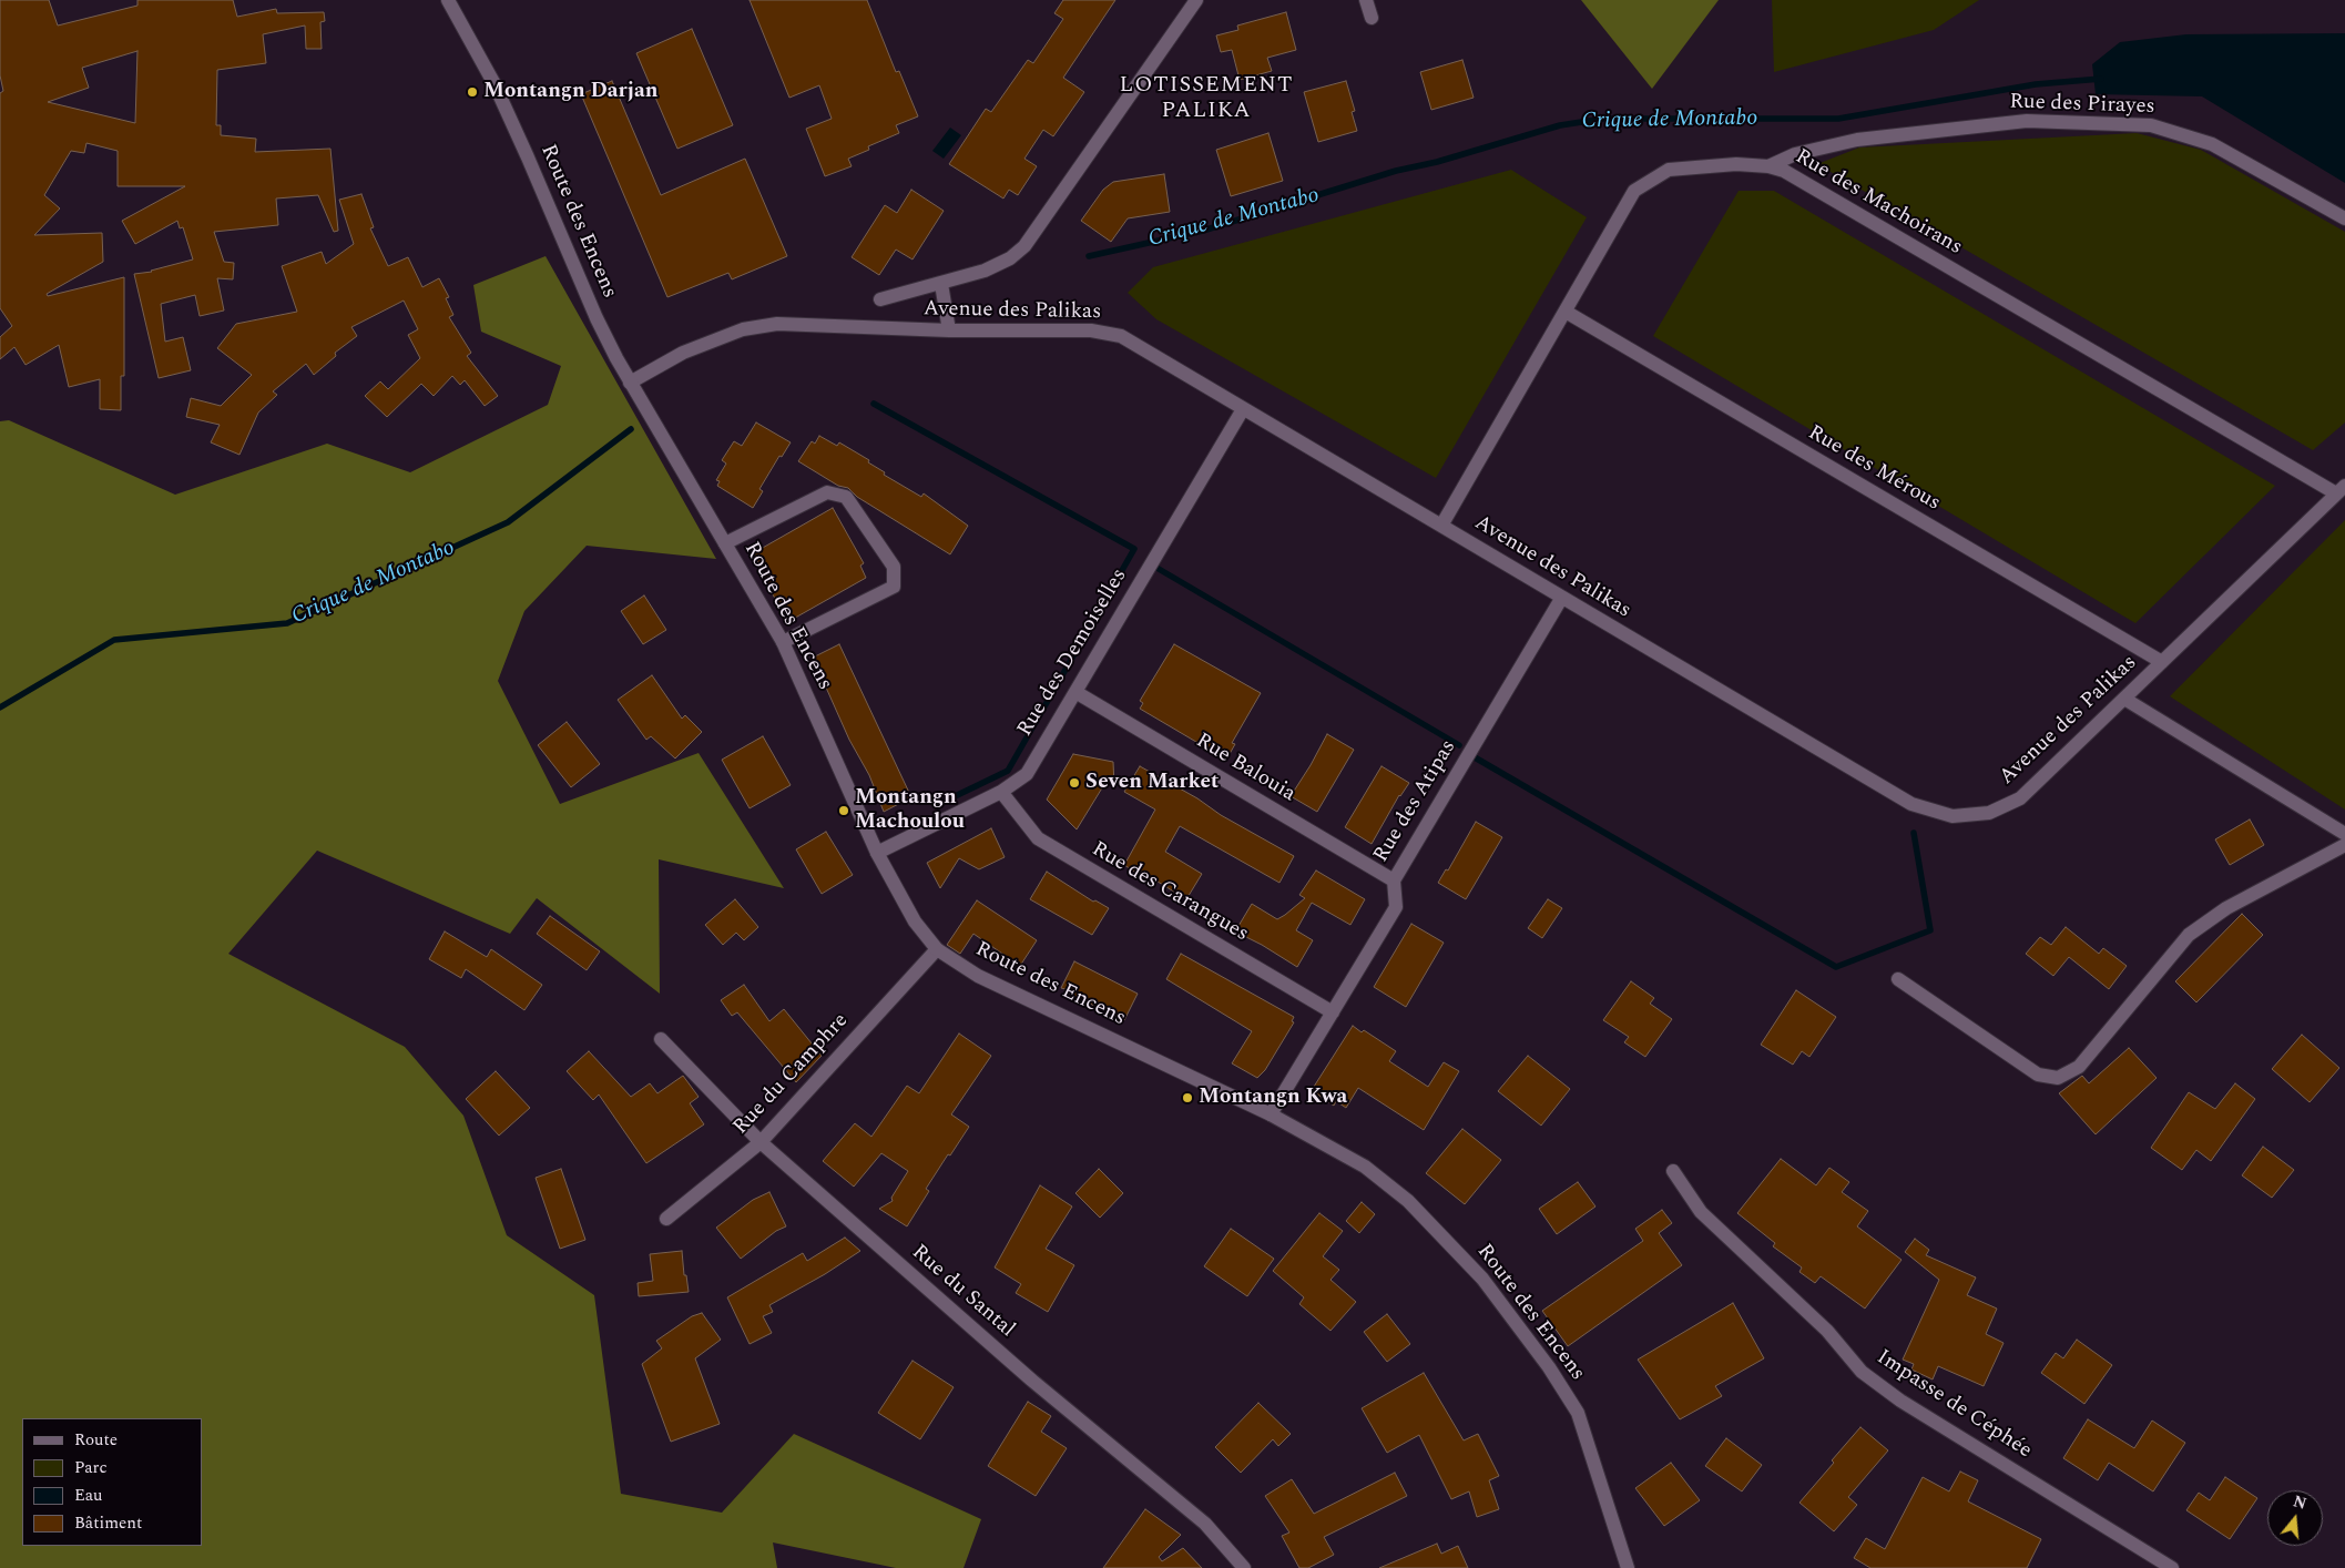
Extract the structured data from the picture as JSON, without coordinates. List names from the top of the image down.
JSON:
{
  "streets": {
    "street": [
      "Rue des Pirayes",
      "Rue des Machoirans",
      "Route des Encens",
      "Avenue des Palikas",
      "Rue des Mérous",
      "Rue des Demoiselles",
      "Rue Balouia",
      "Rue des Atipas",
      "Rue des Carangues",
      "Rue du Camphre",
      "Rue du Santal",
      "Impasse de Céphée"
    ]
  },
  "crossings": [
    ["Rue des Pirayes", "Rue des Machoirans"],
    ["Rue des Machoirans", "Avenue des Palikas"],
    ["Rue des Machoirans", "Rue des Mérous"],
    ["Route des Encens", "Avenue des Palikas"],
    ["Route des Encens", "Rue des Demoiselles"],
    ["Route des Encens", "Rue des Atipas"],
    ["Route des Encens", "Rue du Camphre"],
    ["Avenue des Palikas", "Rue des Mérous"],
    ["Avenue des Palikas", "Rue des Demoiselles"],
    ["Avenue des Palikas", "Rue des Atipas"],
    ["Rue des Demoiselles", "Rue Balouia"],
    ["Rue des Demoiselles", "Rue des Carangues"],
    ["Rue Balouia", "Rue des Atipas"],
    ["Rue des Atipas", "Rue des Carangues"],
    ["Rue du Camphre", "Rue du Santal"]
  ],
  "districts": ["LOTISSEMENT PALIKA"],
  "water": ["Crique de Montabo"],
  "places": [
    "Montangn Darjan",
    "Seven Market",
    "Montangn Machoulou",
    "Montangn Kwa"
  ],
  "legend": [
    "Route",
    "Parc",
    "Eau",
    "Bâtiment"
  ],
  "north": "top"
}
